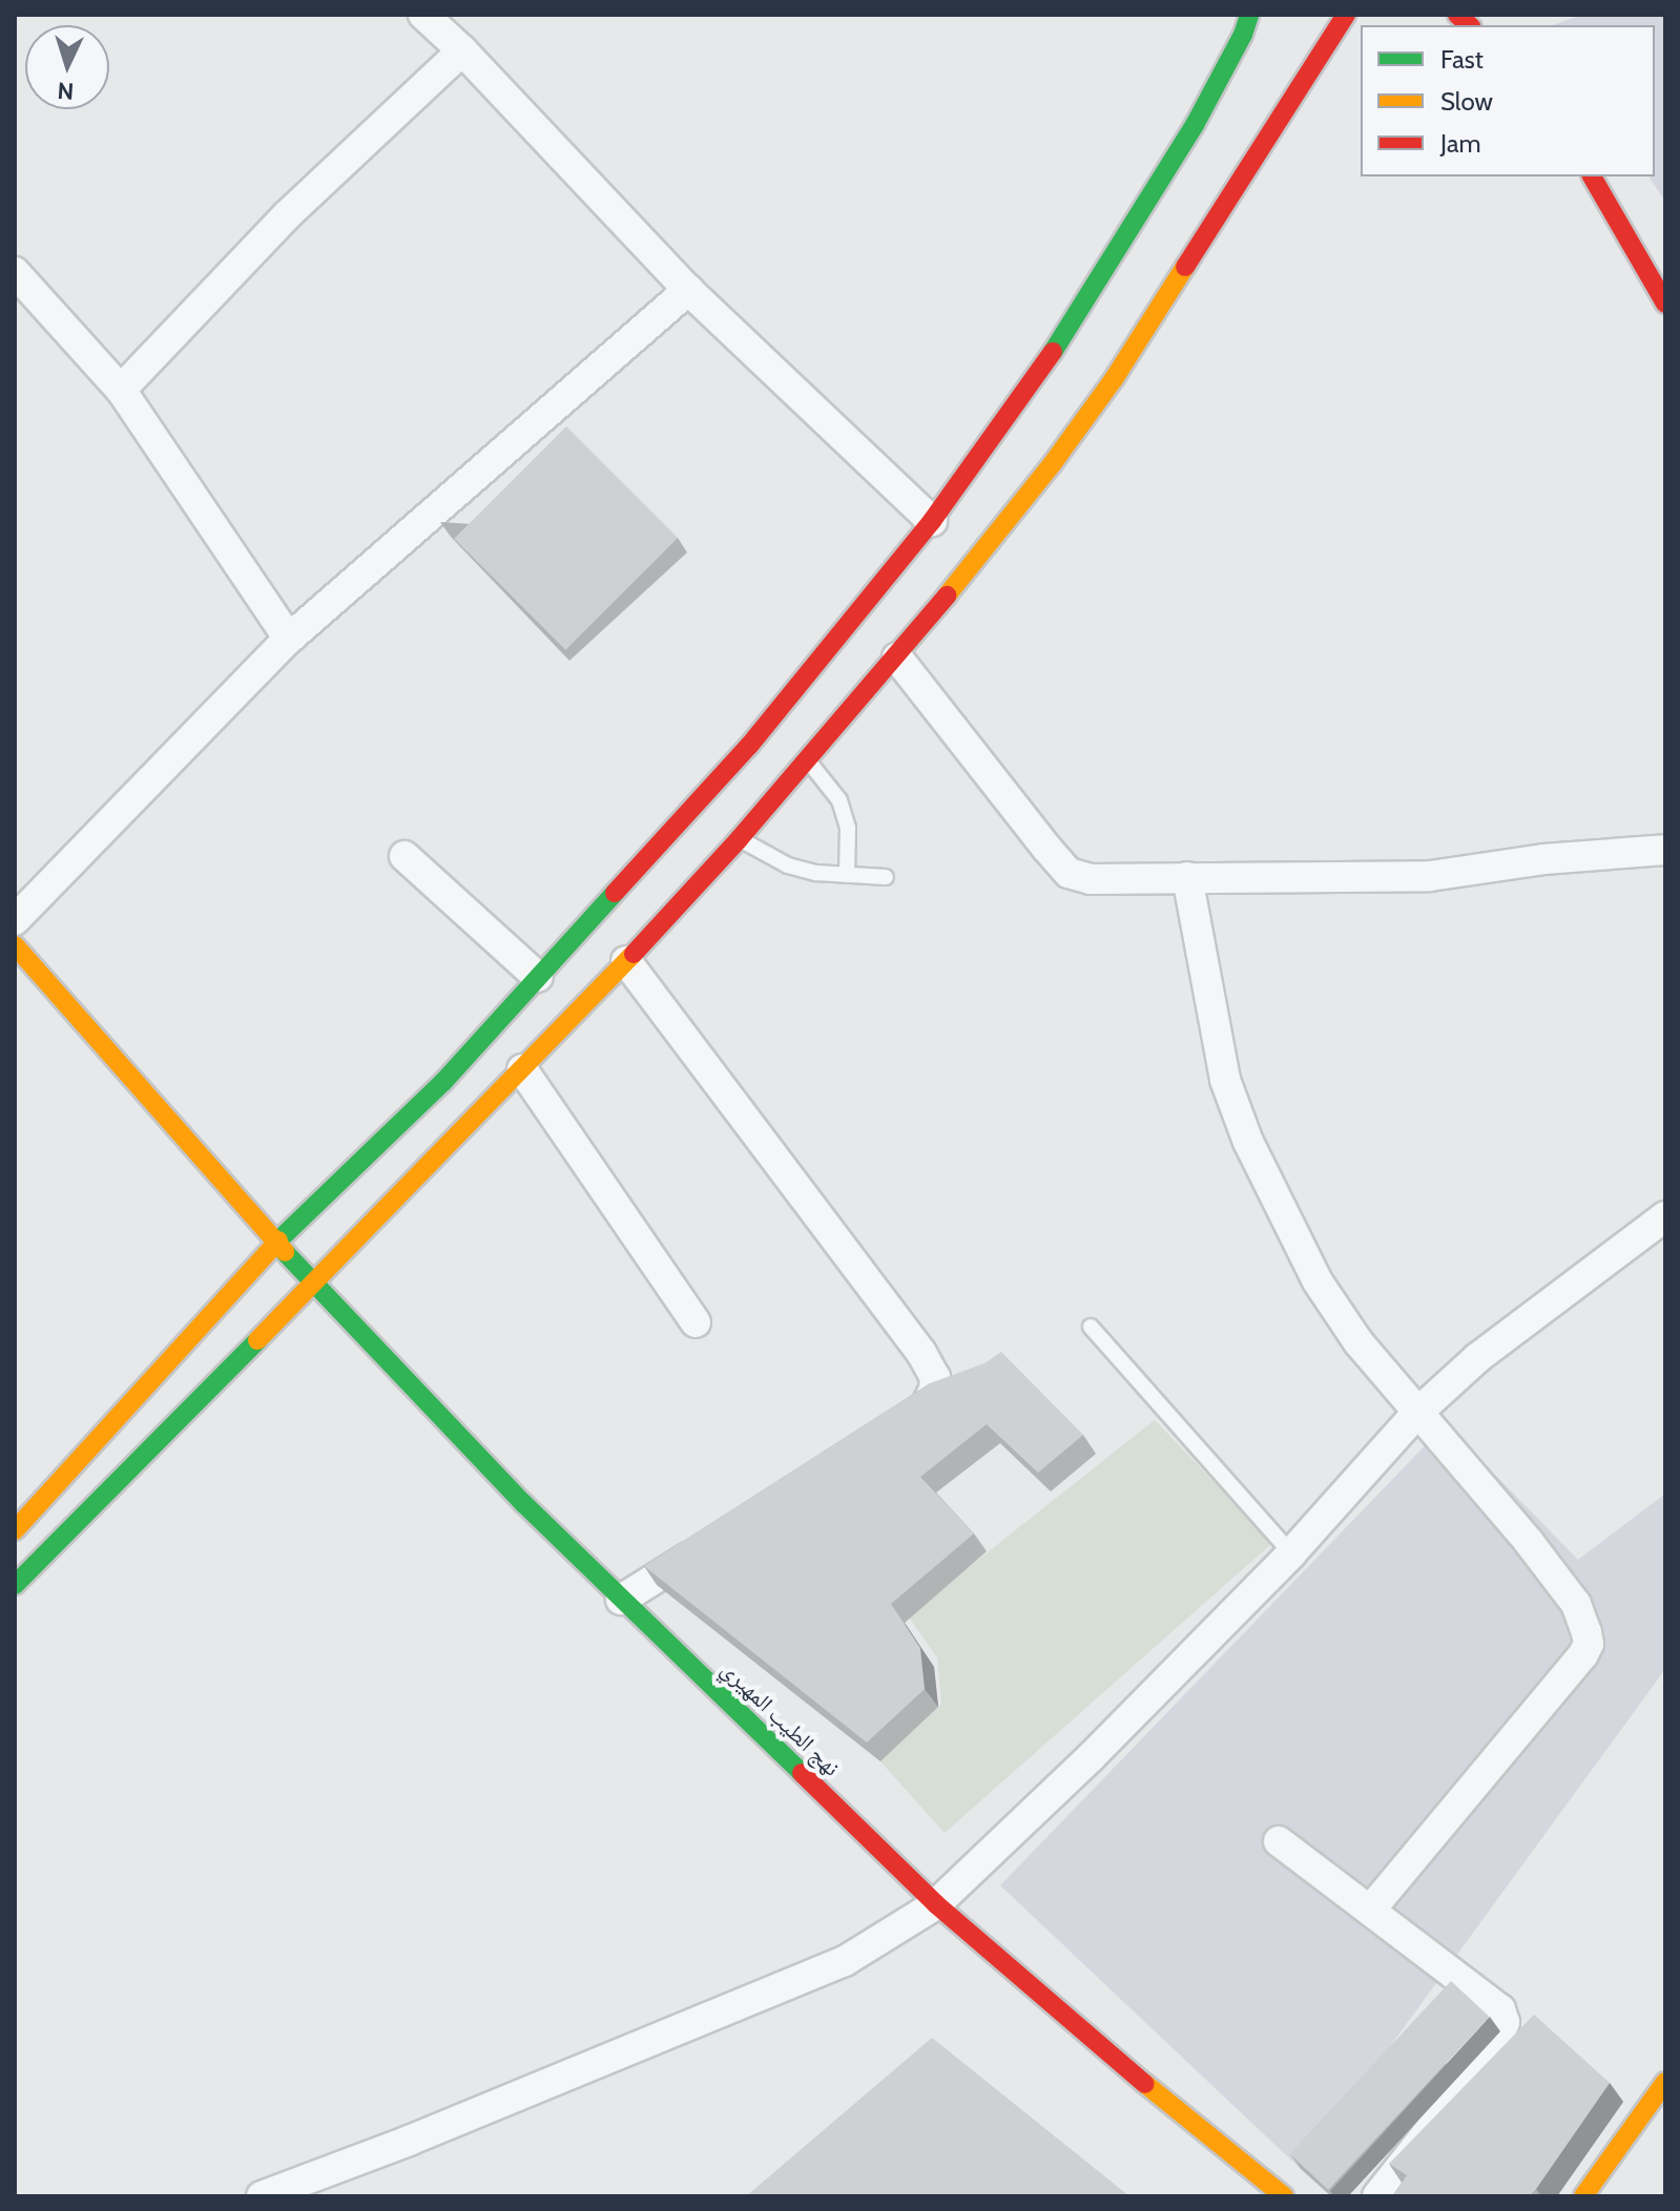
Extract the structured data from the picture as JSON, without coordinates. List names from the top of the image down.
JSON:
{
  "streets": {
    "main road": ["نهج الطيب المهيري"]
  },
  "legend": ["Fast", "Slow", "Jam"],
  "north": "bottom"
}
